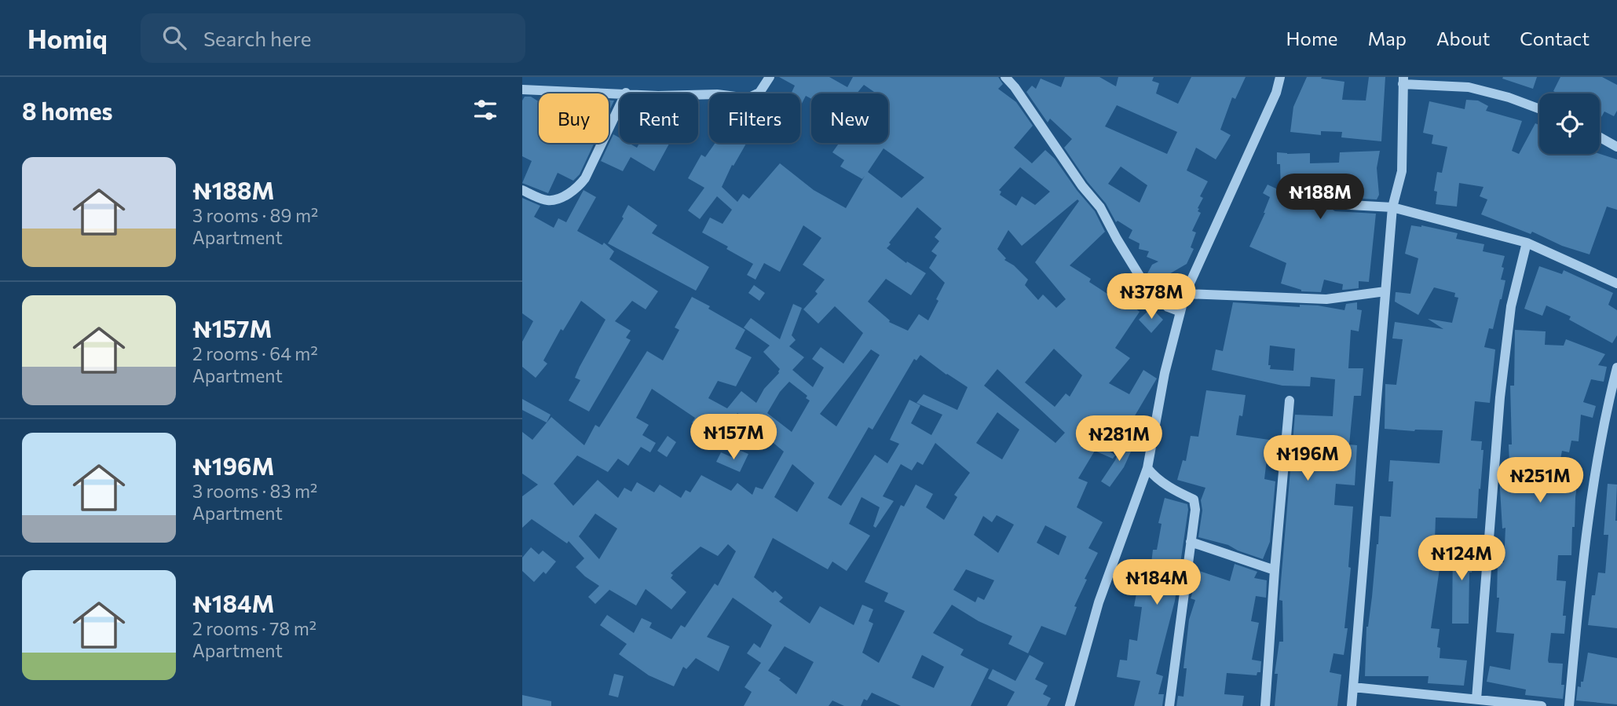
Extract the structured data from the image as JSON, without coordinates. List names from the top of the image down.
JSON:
{
  "page": {
    "header": "Homiq",
    "search": "Search here",
    "nav": [
      "Home",
      "Map",
      "About",
      "Contact"
    ],
    "heading": "8 homes",
    "chip": [
      "Buy",
      "Rent",
      "Filters",
      "New"
    ],
    "list": [
      {
        "name": "₦188M",
        "note": "3 rooms · 89 m² · Apartment"
      },
      {
        "name": "₦157M",
        "note": "2 rooms · 64 m² · Apartment"
      },
      {
        "name": "₦196M",
        "note": "3 rooms · 83 m² · Apartment"
      },
      {
        "name": "₦184M",
        "note": "2 rooms · 78 m² · Apartment"
      }
    ],
    "price": [
      "₦188M",
      "₦378M",
      "₦157M",
      "₦281M",
      "₦196M",
      "₦251M",
      "₦124M",
      "₦184M"
    ]
  }
}
